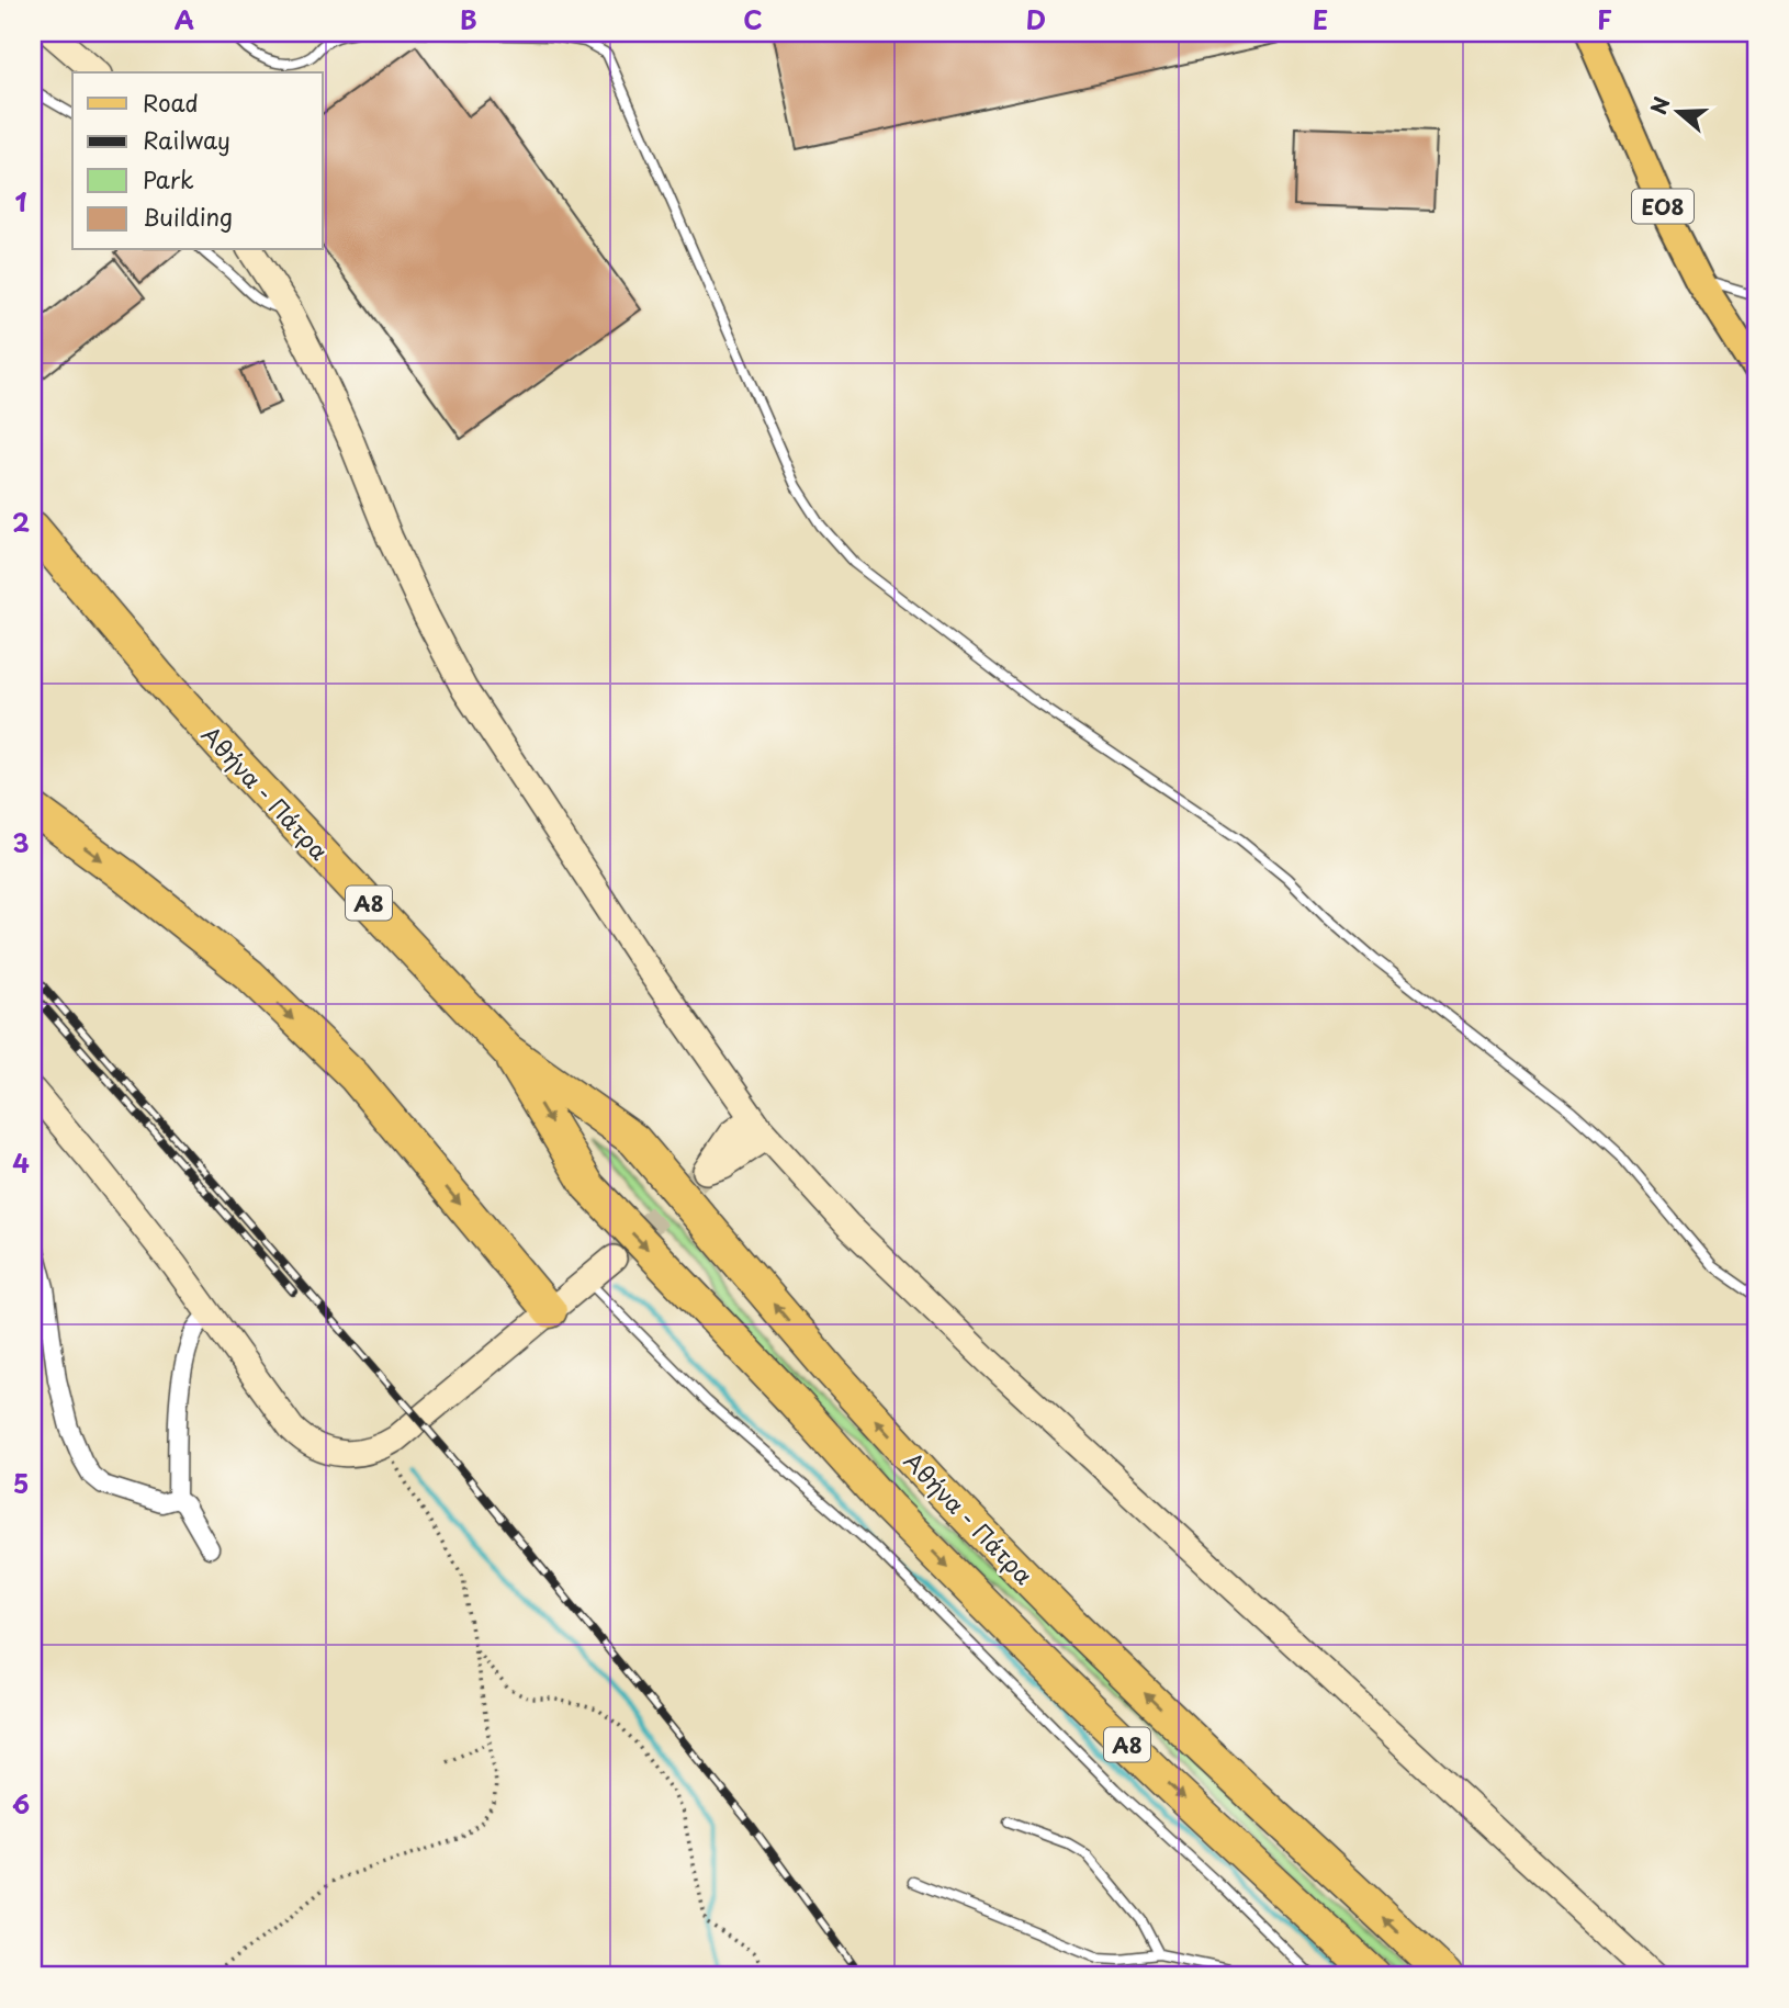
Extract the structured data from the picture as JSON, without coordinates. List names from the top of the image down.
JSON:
{
  "streets": {
    "highway": ["Αθήνα - Πάτρα", "Α8"],
    "main road": ["ΕΟ8"]
  },
  "legend": [
    "Road",
    "Railway",
    "Park",
    "Building"
  ],
  "north": "left",
  "grid": {
    "columns": [
      "A",
      "B",
      "C",
      "D",
      "E",
      "F"
    ],
    "rows": [
      "1",
      "2",
      "3",
      "4",
      "5",
      "6"
    ]
  }
}
